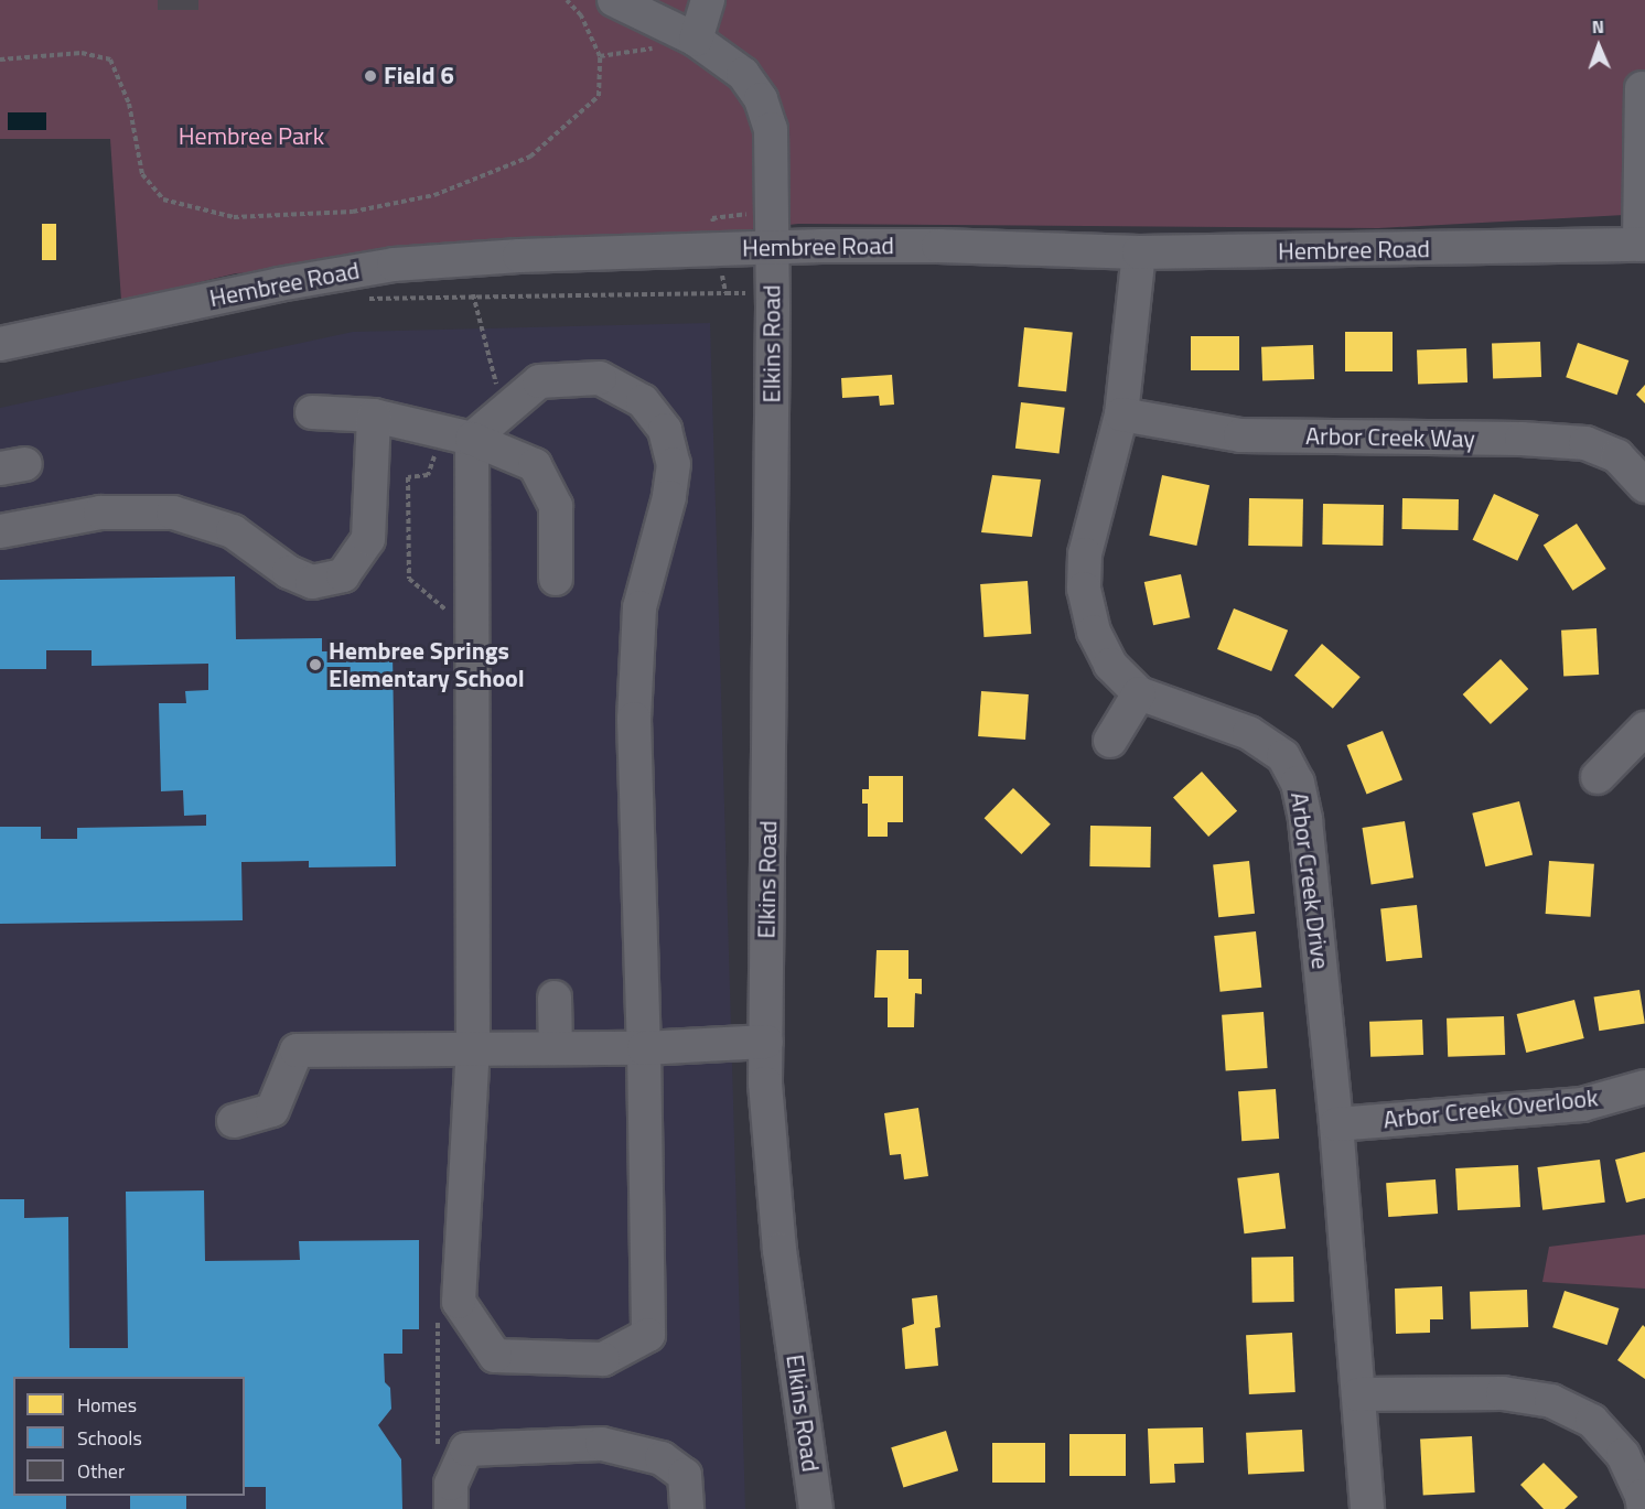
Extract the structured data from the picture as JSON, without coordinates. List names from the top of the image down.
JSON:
{
  "streets": {
    "street": [
      "Hembree Road",
      "Elkins Road",
      "Arbor Creek Way",
      "Arbor Creek Drive",
      "Arbor Creek Overlook"
    ]
  },
  "crossings": [
    ["Hembree Road", "Elkins Road"],
    ["Hembree Road", "Arbor Creek Drive"],
    ["Arbor Creek Way", "Arbor Creek Drive"],
    ["Arbor Creek Drive", "Arbor Creek Overlook"]
  ],
  "parks": ["Hembree Park"],
  "places": ["Field 6", "Hembree Springs Elementary School"],
  "legend": ["Homes", "Schools", "Other"],
  "north": "top"
}
